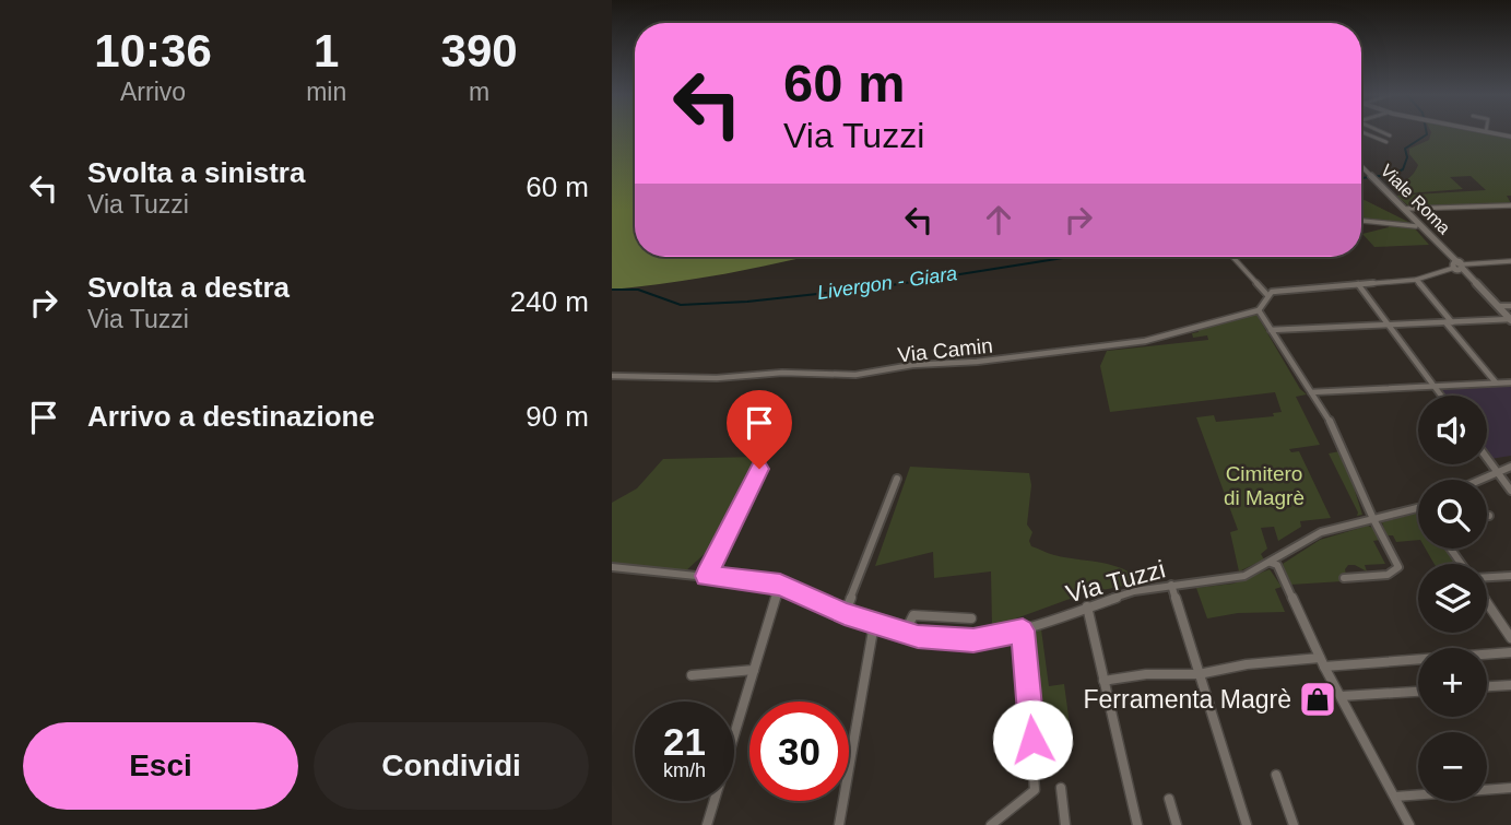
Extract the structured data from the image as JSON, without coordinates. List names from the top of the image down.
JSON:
{
  "streets": {
    "main road": ["Viale Roma"],
    "street": ["Via Camin", "Via Tuzzi"]
  },
  "water": ["Livergon - Giara"],
  "parks": ["Cimitero di Magrè"],
  "places": {
    "shop": ["Ferramenta Magrè"]
  },
  "page": {
    "eta": [
      "10:36",
      "Arrivo",
      "1",
      "min",
      "390",
      "m"
    ],
    "turn": ["60 m", "Via Tuzzi"],
    "list": [
      {
        "name": "Svolta a sinistra",
        "note": "Via Tuzzi",
        "value": "60 m"
      },
      {
        "name": "Svolta a destra",
        "note": "Via Tuzzi",
        "value": "240 m"
      },
      {
        "name": "Arrivo a destinazione",
        "value": "90 m"
      }
    ],
    "map_buttons": ["+", "−"],
    "speed": "21 km/h",
    "limit": "30",
    "buttons": ["Esci", "Condividi"]
  }
}
